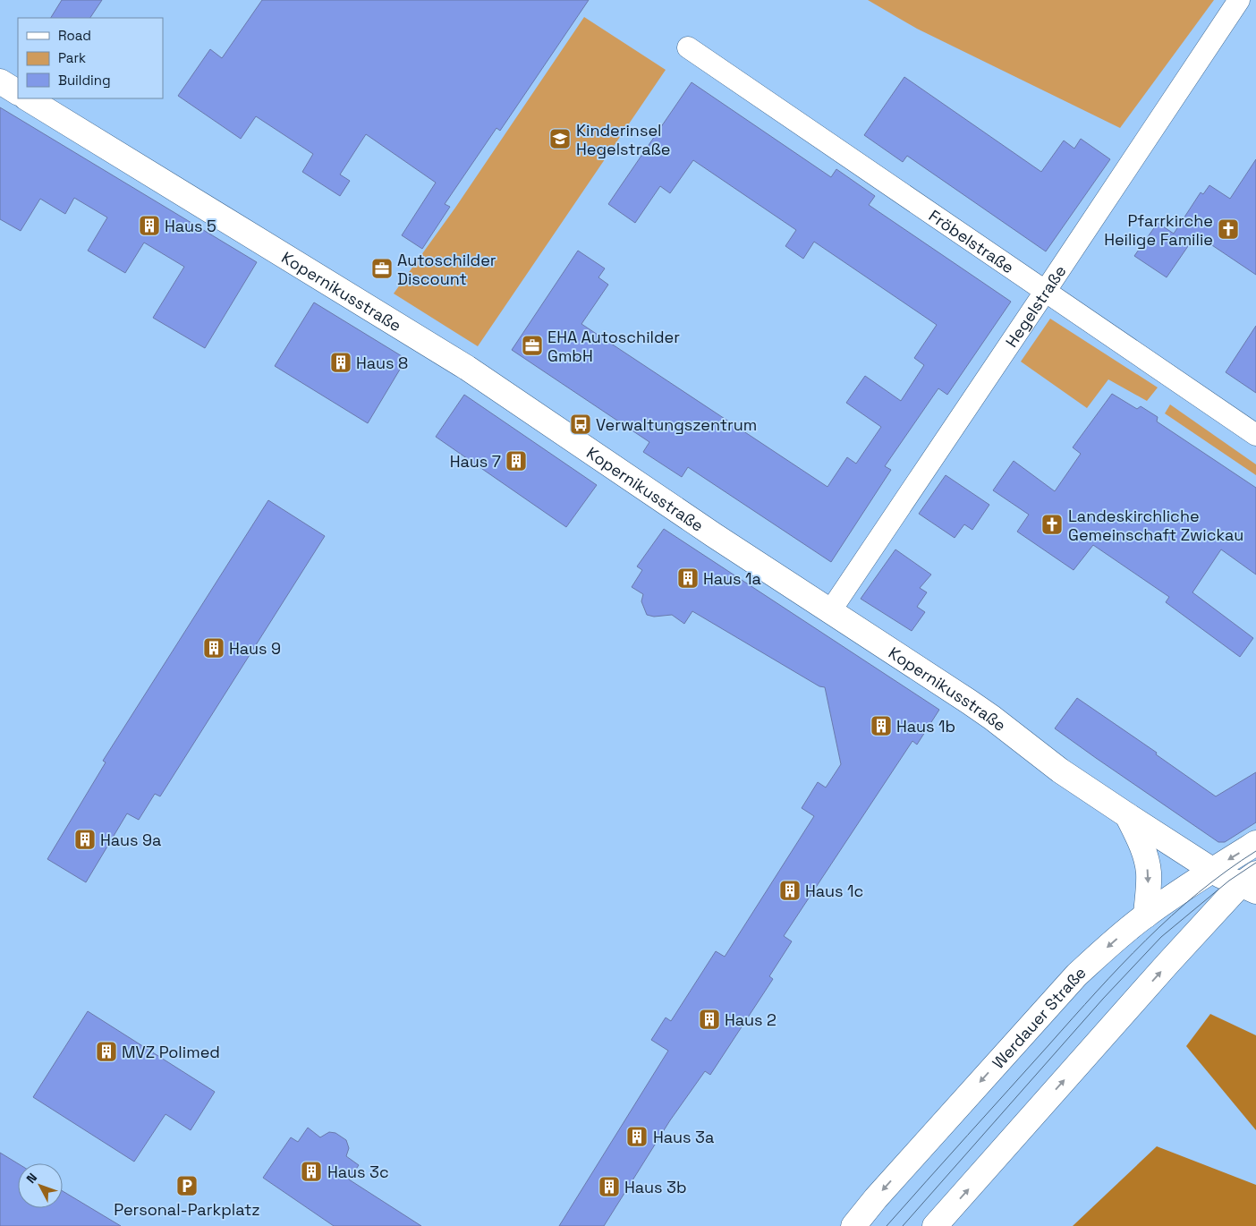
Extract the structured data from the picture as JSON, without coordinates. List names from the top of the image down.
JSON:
{
  "streets": {
    "street": [
      "Fröbelstraße",
      "Kopernikusstraße",
      "Hegelstraße",
      "Werdauer Straße"
    ]
  },
  "crossings": [
    ["Fröbelstraße", "Hegelstraße"],
    ["Kopernikusstraße", "Hegelstraße"],
    ["Kopernikusstraße", "Werdauer Straße"]
  ],
  "places": {
    "school or university": ["Kinderinsel Hegelstraße"],
    "building": [
      "Haus 5",
      "Haus 8",
      "Haus 7",
      "Haus 1a",
      "Haus 9",
      "Haus 1b",
      "Haus 9a",
      "Haus 1c",
      "Haus 2",
      "MVZ Polimed",
      "Haus 3a",
      "Haus 3c",
      "Haus 3b"
    ],
    "church": ["Pfarrkirche Heilige Familie", "Landeskirchliche Gemeinschaft Zwickau"],
    "office": ["Autoschilder Discount", "EHA Autoschilder GmbH"],
    "bus stop": ["Verwaltungszentrum"],
    "parking": ["Personal-Parkplatz"]
  },
  "legend": ["Road", "Park", "Building"],
  "north": "top left"
}
